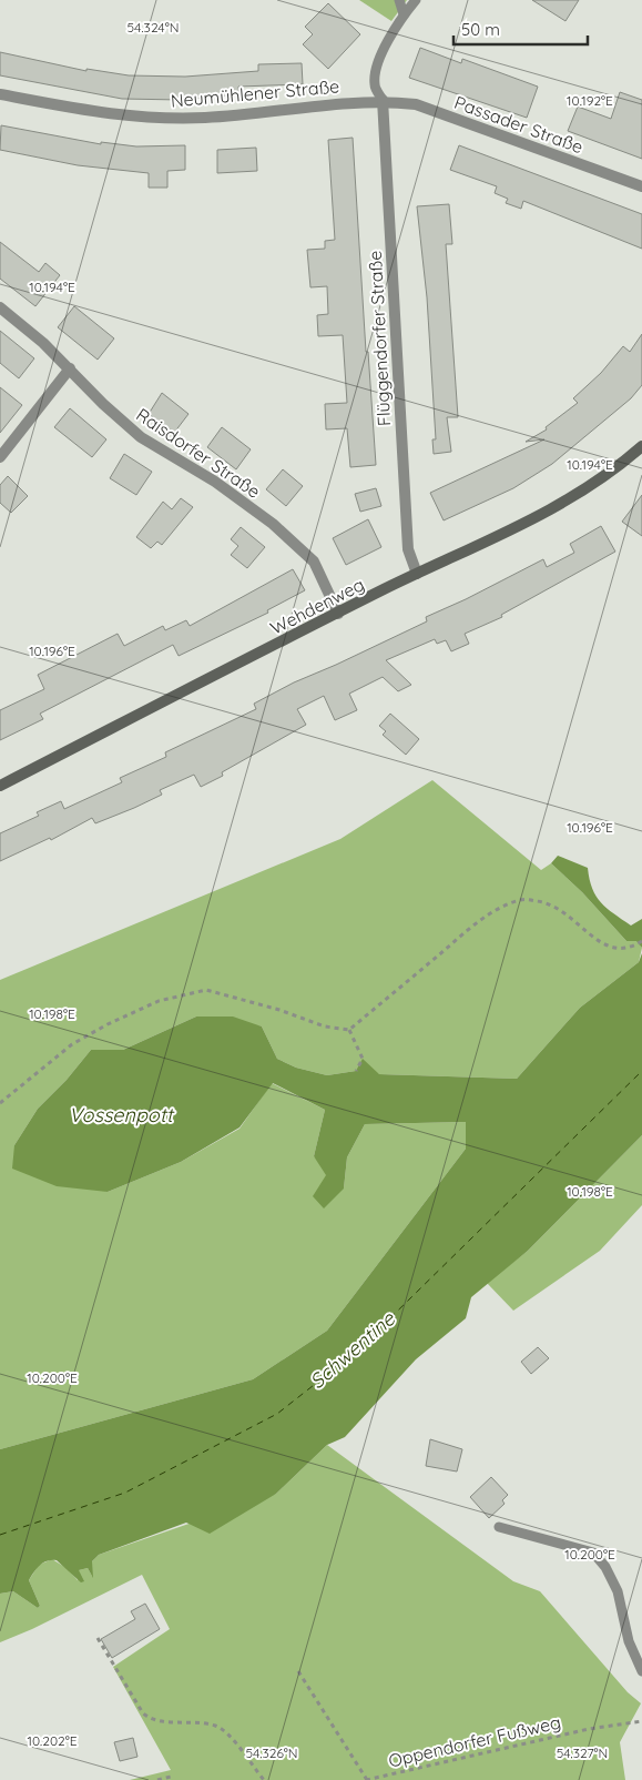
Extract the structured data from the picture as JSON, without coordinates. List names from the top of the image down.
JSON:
{
  "streets": {
    "main road": ["Wehdenweg"],
    "street": [
      "Neumühlener Straße",
      "Passader Straße",
      "Flüggendorfer Straße",
      "Raisdorfer Straße"
    ],
    "path": ["Oppendorfer Fußweg"]
  },
  "crossings": [
    ["Neumühlener Straße", "Passader Straße"],
    ["Neumühlener Straße", "Flüggendorfer Straße"],
    ["Passader Straße", "Flüggendorfer Straße"],
    ["Flüggendorfer Straße", "Wehdenweg"],
    ["Raisdorfer Straße", "Wehdenweg"]
  ],
  "water": ["Vossenpott", "Schwentine"],
  "scale_bar": "50 m",
  "coordinates": [
    "54.324°N",
    "10.192°E",
    "10.194°E",
    "10.196°E",
    "10.198°E",
    "10.200°E",
    "10.202°E",
    "54.326°N",
    "54.327°N"
  ]
}
